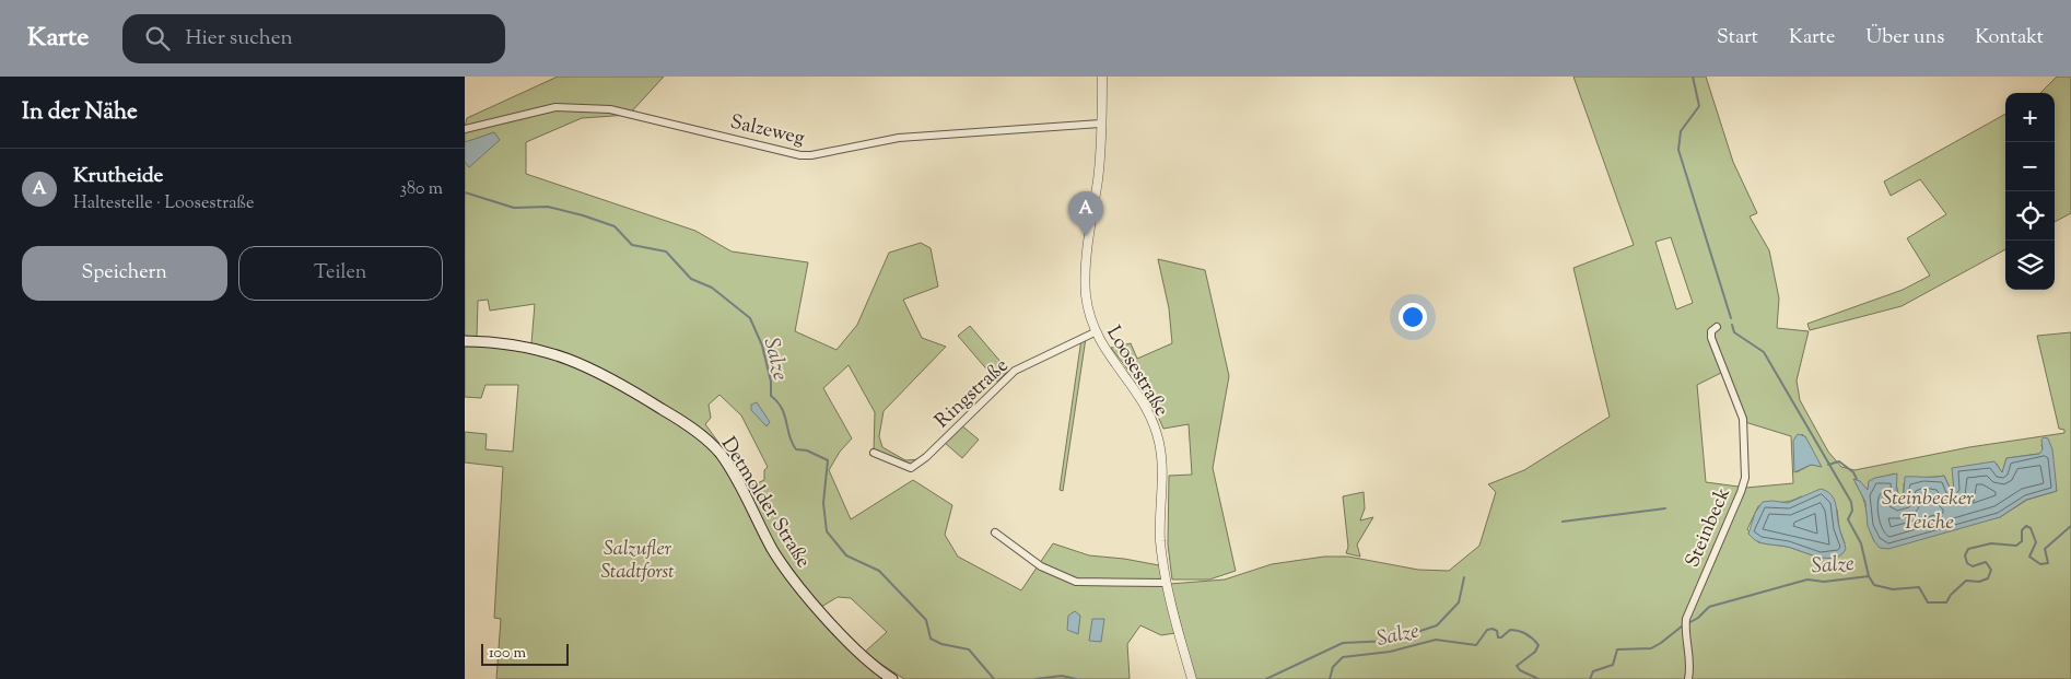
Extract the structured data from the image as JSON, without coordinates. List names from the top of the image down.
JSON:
{
  "streets": {
    "main road": ["Detmolder Straße"],
    "street": [
      "Salzeweg",
      "Loosestraße",
      "Ringstraße",
      "Steinbeck"
    ]
  },
  "crossings": [
    ["Salzeweg", "Loosestraße"],
    ["Loosestraße", "Ringstraße"]
  ],
  "water": ["Salze", "Steinbecker Teiche"],
  "parks": ["Salzufler Stadtforst"],
  "scale_bar": "100 m",
  "page": {
    "header": "Karte",
    "search": "Hier suchen",
    "nav": [
      "Start",
      "Karte",
      "Über uns",
      "Kontakt"
    ],
    "heading": "In der Nähe",
    "map_buttons": ["+", "−"],
    "list": [
      {
        "mark": "A",
        "name": "Krutheide",
        "note": "Haltestelle · Loosestraße",
        "value": "380 m"
      }
    ],
    "pins": "A",
    "buttons": ["Speichern", "Teilen"],
    "scale": "100 m"
  }
}
